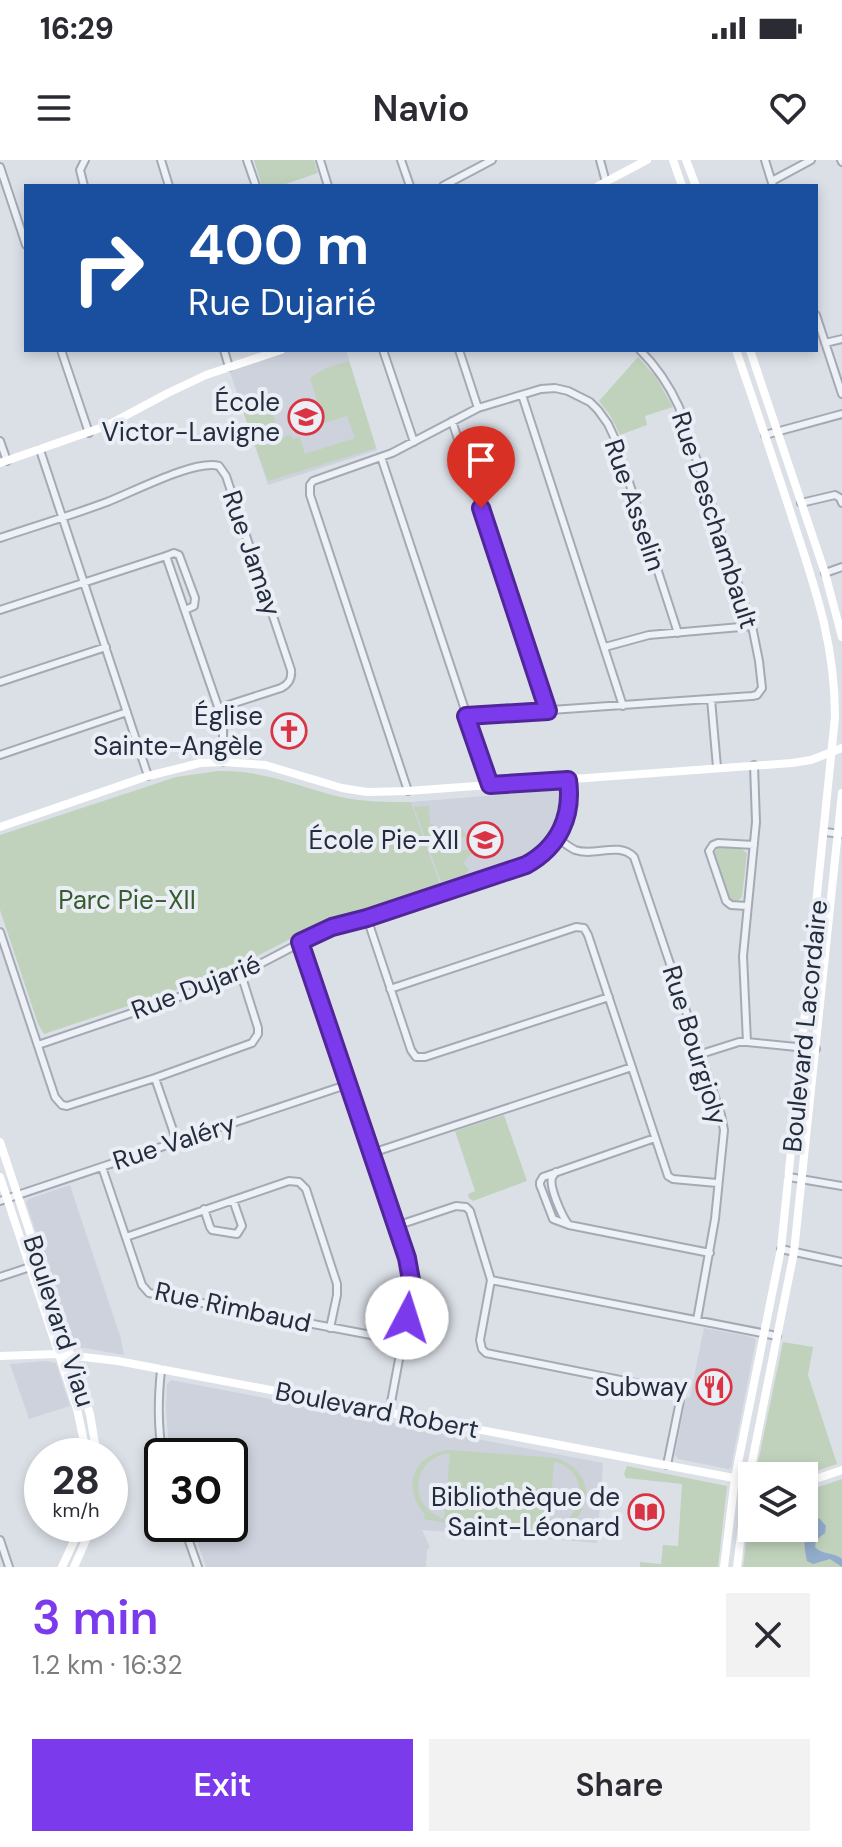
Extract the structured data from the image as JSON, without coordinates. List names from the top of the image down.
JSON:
{
  "streets": {
    "main road": ["Boulevard Lacordaire", "Boulevard Viau", "Boulevard Robert"],
    "street": [
      "Rue Asselin",
      "Rue Deschambault",
      "Rue Jamay",
      "Rue Dujarié",
      "Rue Bourgjoly",
      "Rue Valéry",
      "Rue Rimbaud"
    ]
  },
  "crossings": [
    ["Rue Dujarié", "Rue Bourgjoly"],
    ["Boulevard Lacordaire", "Boulevard Robert"],
    ["Rue Valéry", "Rue Rimbaud"],
    ["Rue Valéry", "Boulevard Viau"],
    ["Boulevard Viau", "Boulevard Robert"]
  ],
  "parks": ["Parc Pie-XII"],
  "places": {
    "school or university": ["École Victor-Lavigne", "École Pie-XII"],
    "church": ["Église Sainte-Angèle"],
    "restaurant": ["Subway"],
    "library": ["Bibliothèque de Saint-Léonard"]
  },
  "page": {
    "status": "16:29",
    "header": "Navio",
    "turn": ["400 m", "Rue Dujarié"],
    "speed": "28 km/h",
    "limit": "30",
    "heading": ["3 min", "1.2 km · 16:32"],
    "buttons": ["Exit", "Share"]
  }
}
